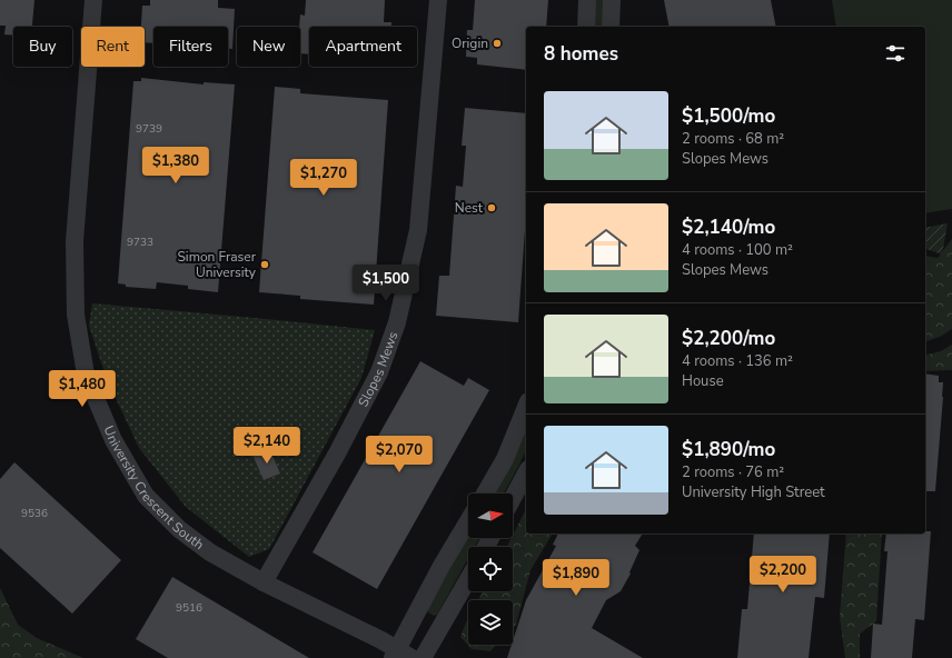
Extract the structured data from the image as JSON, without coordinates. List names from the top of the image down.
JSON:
{
  "streets": {
    "street": ["Slopes Mews", "University Crescent South"]
  },
  "crossings": [
    ["Slopes Mews", "University Crescent South"]
  ],
  "places": ["Origin", "Nest", "Simon Fraser University"],
  "house_numbers": [
    "9739",
    "9733",
    "9536",
    "9516"
  ],
  "north": "right",
  "page": {
    "chip": [
      "Buy",
      "Rent",
      "Filters",
      "New",
      "Apartment"
    ],
    "heading": "8 homes",
    "list": [
      {
        "name": "$1,500/mo",
        "note": "2 rooms · 68 m² · Slopes Mews"
      },
      {
        "name": "$2,140/mo",
        "note": "4 rooms · 100 m² · Slopes Mews"
      },
      {
        "name": "$2,200/mo",
        "note": "4 rooms · 136 m² · House"
      },
      {
        "name": "$1,890/mo",
        "note": "2 rooms · 76 m² · University High Street"
      }
    ],
    "price": [
      "$1,380",
      "$1,270",
      "$1,500",
      "$1,480",
      "$2,140",
      "$2,070",
      "$2,200",
      "$1,890"
    ]
  }
}
